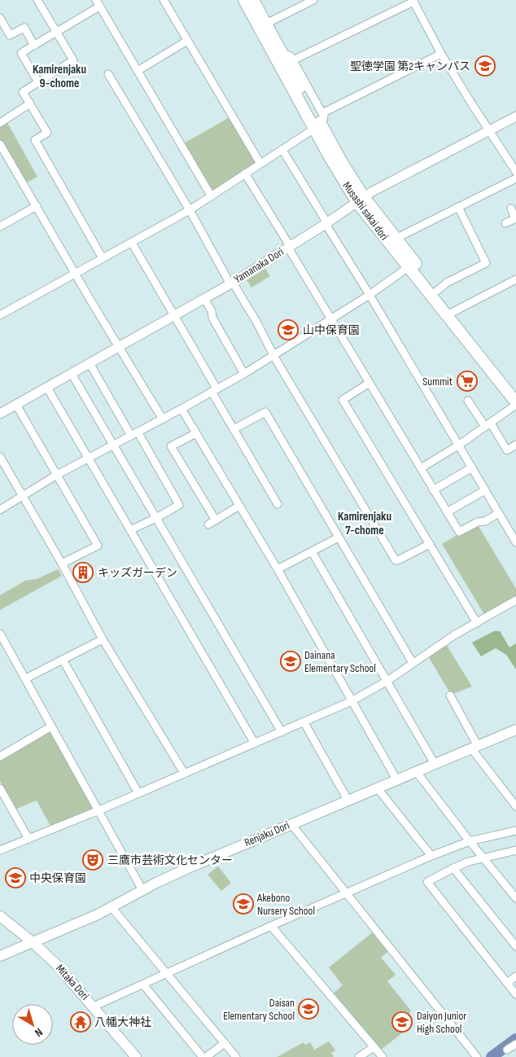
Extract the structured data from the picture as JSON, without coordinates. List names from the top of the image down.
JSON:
{
  "streets": {
    "main road": ["Musashi sakai dori", "Renjaku Dori", "Mitaka Dori"],
    "street": ["Yamanaka Dori"]
  },
  "crossings": [
    ["Musashi sakai dori", "Yamanaka Dori"],
    ["Renjaku Dori", "Mitaka Dori"]
  ],
  "districts": ["Kamirenjaku 9-chome", "Kamirenjaku 7-chome"],
  "places": {
    "school or university": [
      "聖徳学園 第2キャンパス",
      "山中保育園",
      "Dainana Elementary School",
      "中央保育園",
      "Akebono Nursery School",
      "Daisan Elementary School",
      "Daiyon Junior High School"
    ],
    "supermarket": ["Summit"],
    "building": ["キッズガーデン"],
    "theatre": ["三鷹市芸術文化センター"],
    "temple": ["八幡大神社"]
  },
  "north": "bottom right"
}
